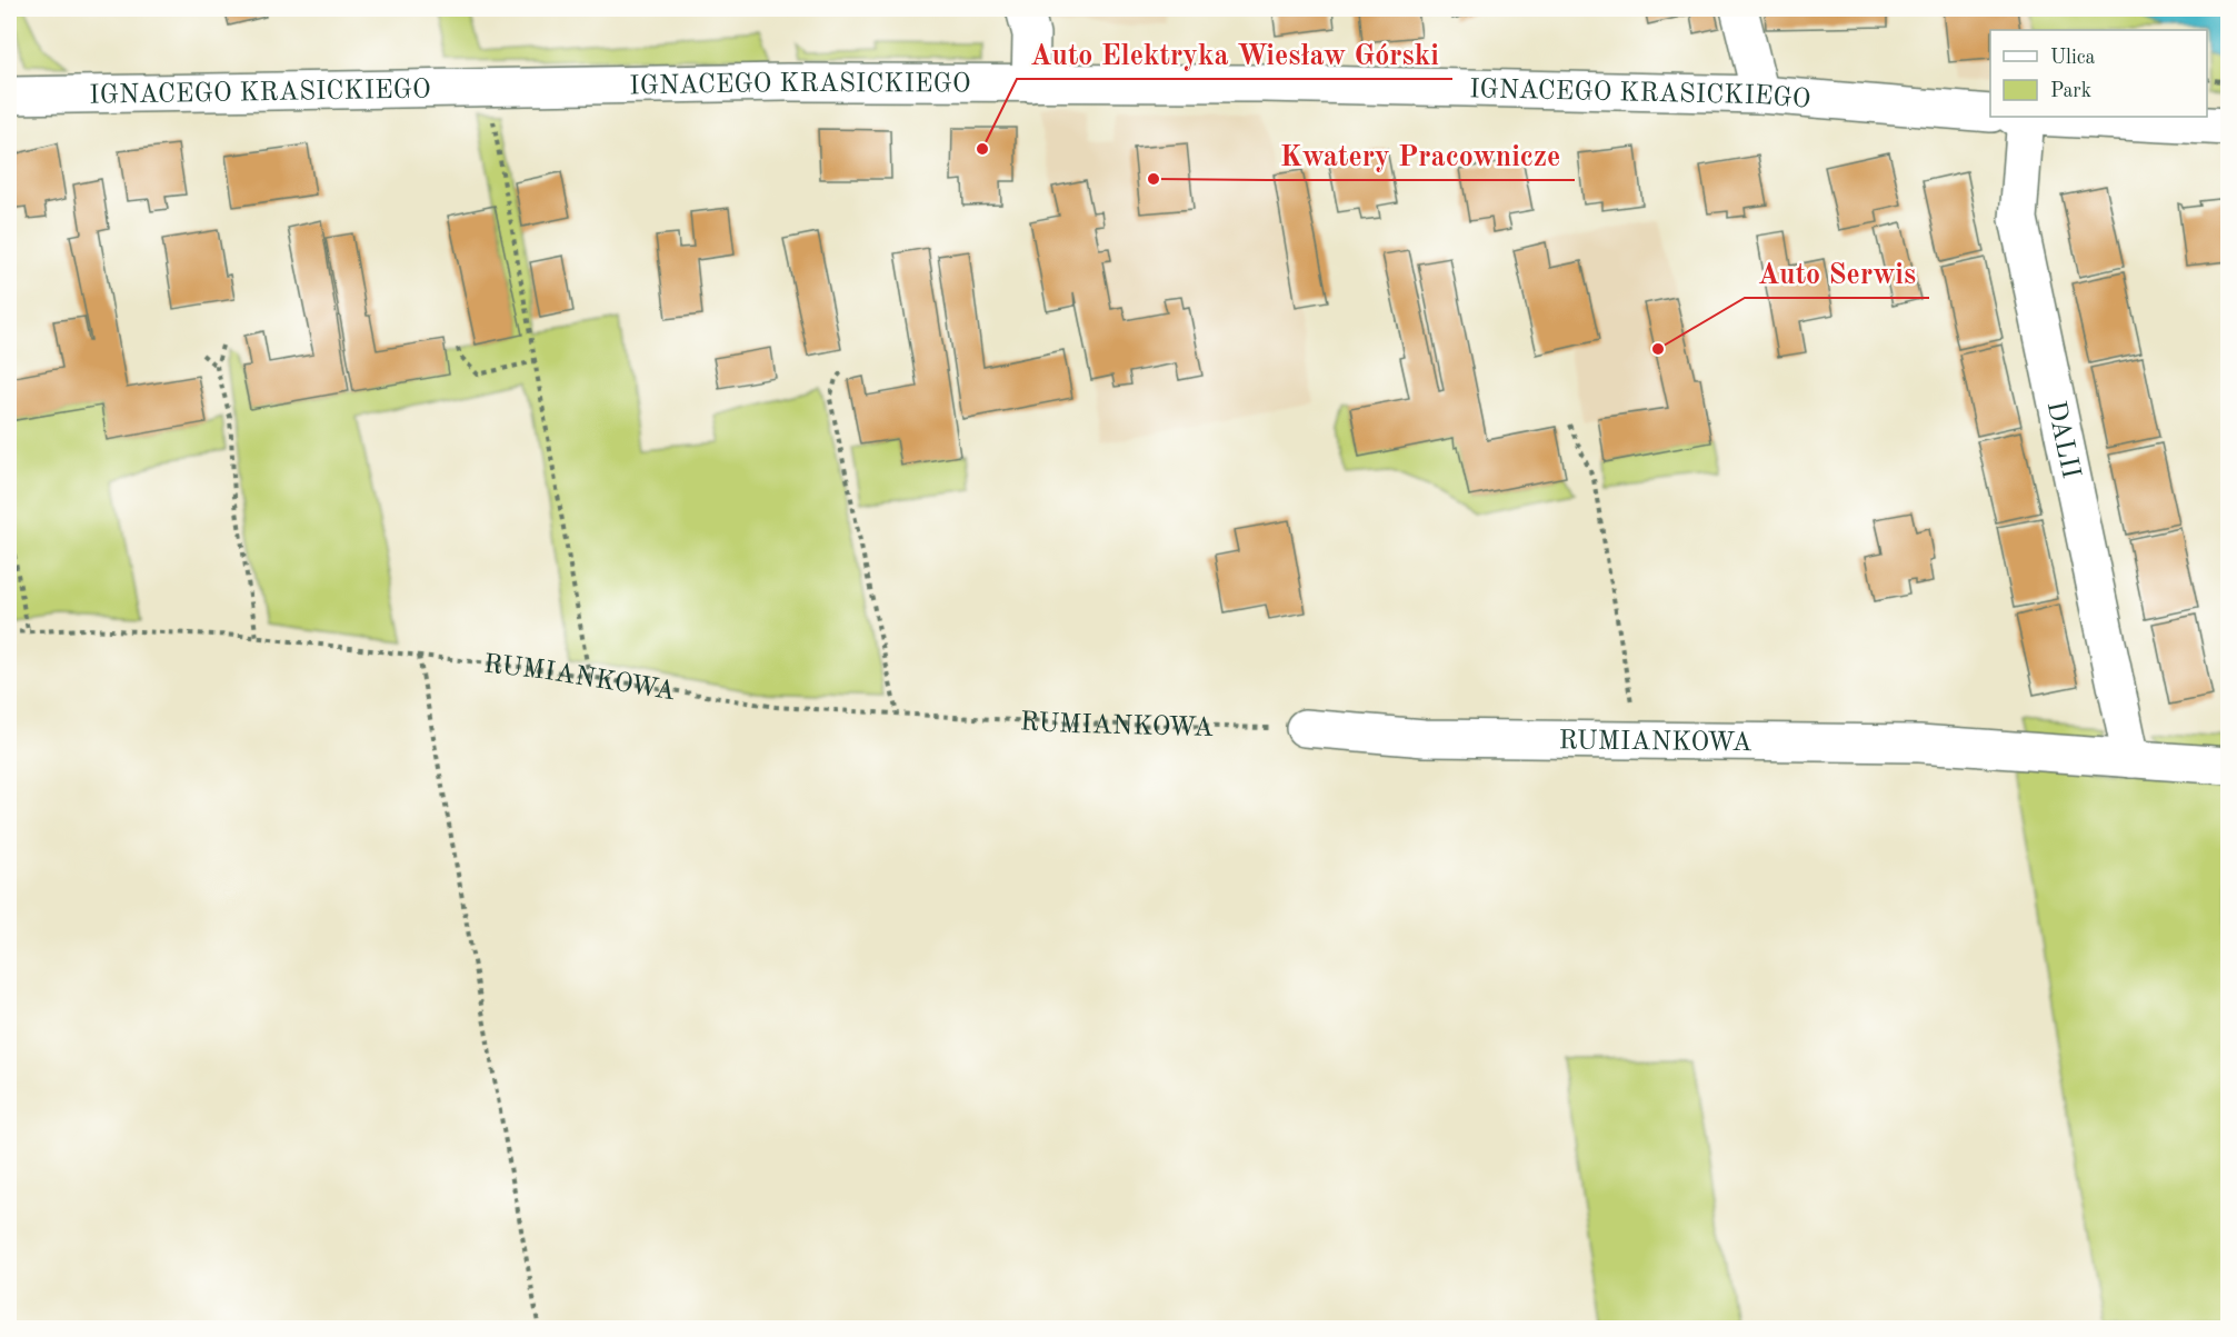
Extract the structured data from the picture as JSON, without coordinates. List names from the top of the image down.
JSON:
{
  "streets": {
    "street": ["IGNACEGO KRASICKIEGO", "DALII", "RUMIANKOWA"]
  },
  "crossings": [
    ["DALII", "RUMIANKOWA"]
  ],
  "places": ["Auto Elektryka Wiesław Górski", "Kwatery Pracownicze", "Auto Serwis"],
  "legend": ["Ulica", "Park"]
}
